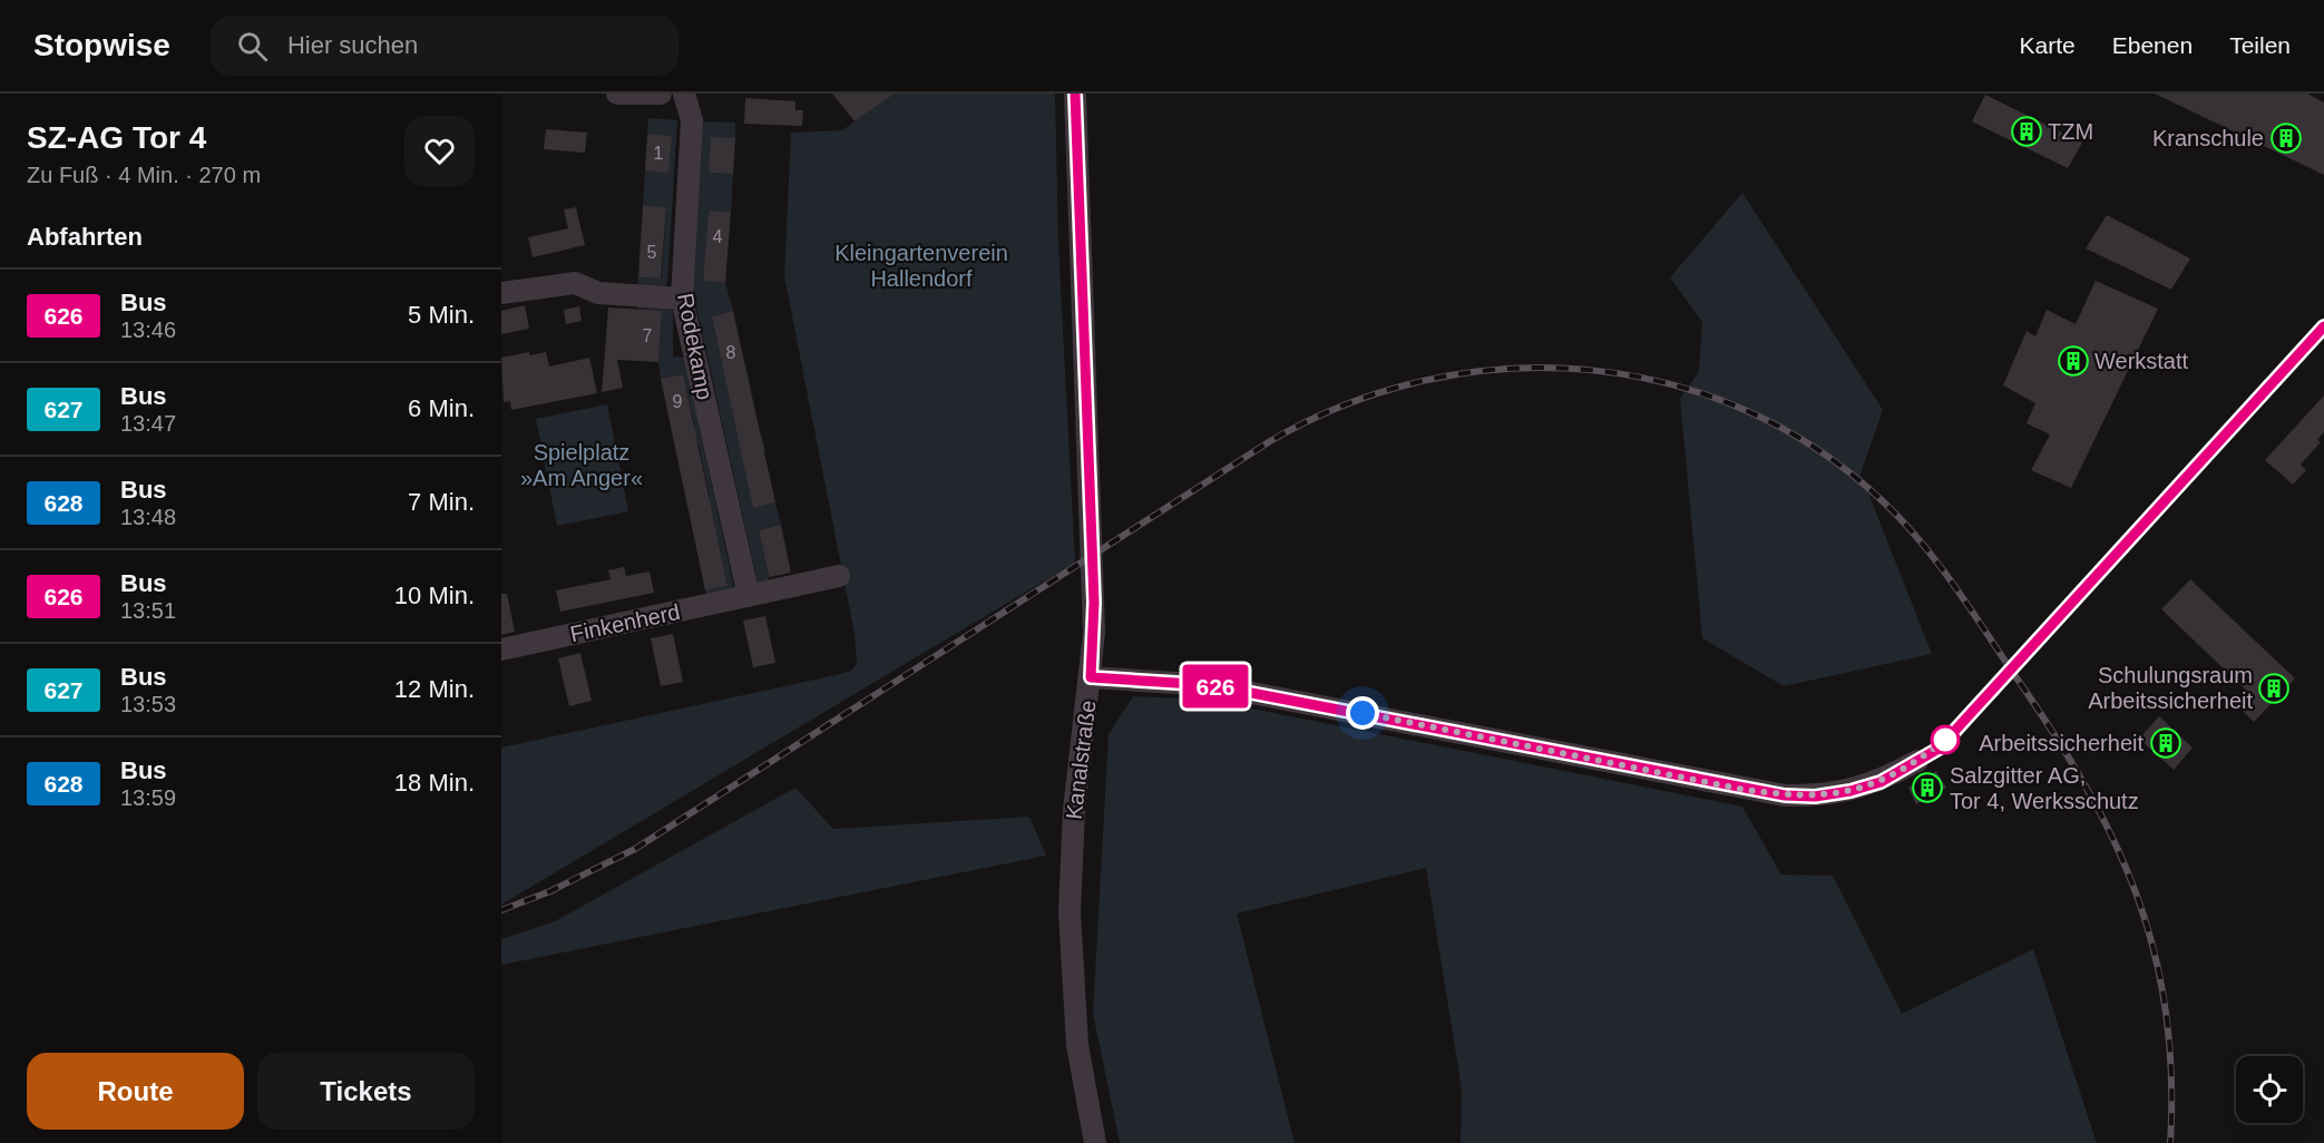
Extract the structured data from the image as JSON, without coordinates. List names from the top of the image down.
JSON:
{
  "streets": {
    "street": ["Rodekamp", "Finkenherd", "Kanalstraße"]
  },
  "crossings": [
    ["Rodekamp", "Finkenherd"]
  ],
  "parks": ["Kleingartenverein Hallendorf", "Spielplatz »Am Anger«"],
  "places": {
    "building": [
      "TZM",
      "Kranschule",
      "Werkstatt",
      "Schulungsraum Arbeitssicherheit",
      "Arbeitssicherheit",
      "Salzgitter AG, Tor 4, Werksschutz"
    ]
  },
  "lines": ["bus line 626"],
  "house_numbers": [
    "1",
    "4",
    "5",
    "7",
    "8",
    "9"
  ],
  "page": {
    "header": "Stopwise",
    "search": "Hier suchen",
    "nav": ["Karte", "Ebenen", "Teilen"],
    "heading": [
      ["SZ-AG Tor 4", "Zu Fuß · 4 Min. · 270 m"],
      "Abfahrten"
    ],
    "on_map": "626",
    "list": [
      {
        "mark": "626",
        "name": "Bus",
        "note": "13:46",
        "value": "5 Min."
      },
      {
        "mark": "627",
        "name": "Bus",
        "note": "13:47",
        "value": "6 Min."
      },
      {
        "mark": "628",
        "name": "Bus",
        "note": "13:48",
        "value": "7 Min."
      },
      {
        "mark": "626",
        "name": "Bus",
        "note": "13:51",
        "value": "10 Min."
      },
      {
        "mark": "627",
        "name": "Bus",
        "note": "13:53",
        "value": "12 Min."
      },
      {
        "mark": "628",
        "name": "Bus",
        "note": "13:59",
        "value": "18 Min."
      }
    ],
    "buttons": ["Route", "Tickets"]
  }
}
